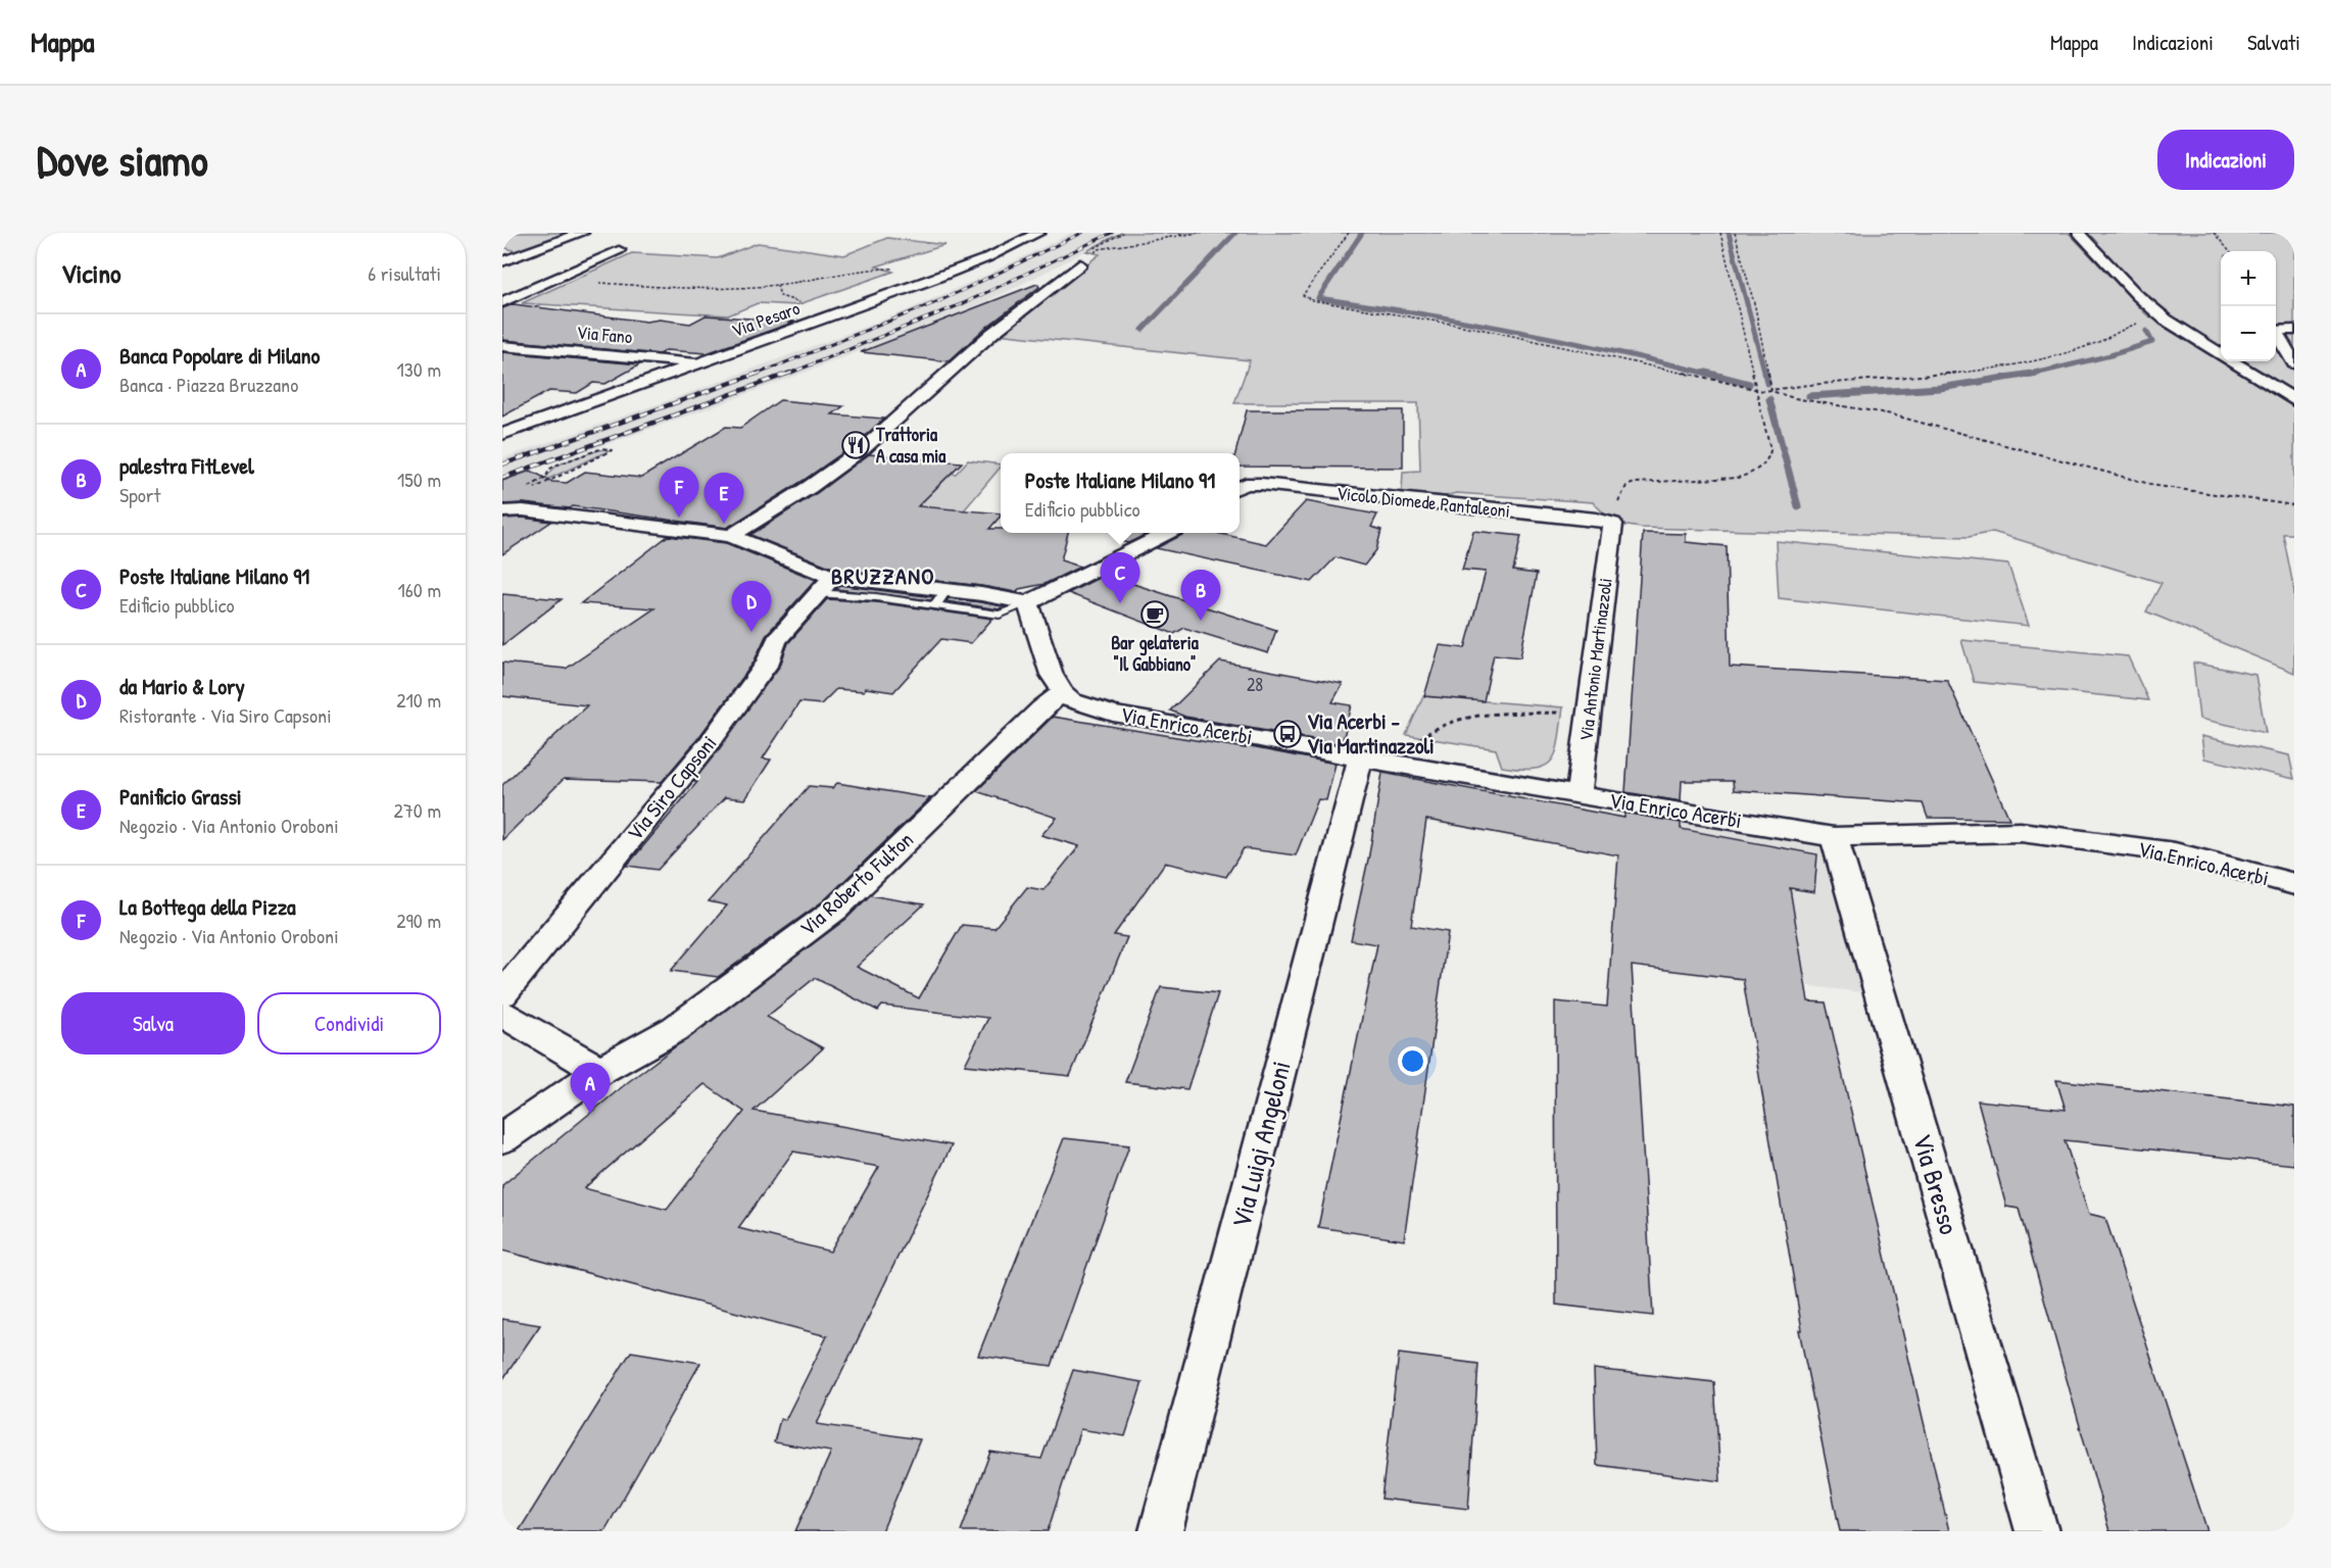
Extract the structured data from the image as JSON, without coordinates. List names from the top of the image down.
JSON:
{
  "streets": {
    "street": [
      "Via Pesaro",
      "Via Fano",
      "Vicolo Diomede Pantaleoni",
      "Via Antonio Martinazzoli",
      "Via Enrico Acerbi",
      "Via Siro Capsoni",
      "Via Roberto Fulton",
      "Via Luigi Angeloni",
      "Via Bresso"
    ]
  },
  "crossings": [
    ["Via Pesaro", "Via Fano"],
    ["Vicolo Diomede Pantaleoni", "Via Antonio Martinazzoli"],
    ["Via Antonio Martinazzoli", "Via Enrico Acerbi"],
    ["Via Enrico Acerbi", "Via Roberto Fulton"],
    ["Via Enrico Acerbi", "Via Luigi Angeloni"],
    ["Via Enrico Acerbi", "Via Bresso"]
  ],
  "districts": ["BRUZZANO"],
  "places": {
    "restaurant": ["Trattoria A casa mia"],
    "cafe": ["Bar gelateria \"Il Gabbiano\""],
    "bus stop": ["Via Acerbi - Via Martinazzoli"]
  },
  "house_numbers": ["28"],
  "page": {
    "header": "Mappa",
    "nav": ["Mappa", "Indicazioni", "Salvati"],
    "buttons": [
      "Indicazioni",
      ["Salva", "Condividi"]
    ],
    "title": "Dove siamo",
    "heading": ["Vicino", "6 risultati"],
    "map_buttons": ["+", "−"],
    "list": [
      {
        "mark": "A",
        "name": "Banca Popolare di Milano",
        "note": "Banca · Piazza Bruzzano",
        "value": "130 m"
      },
      {
        "mark": "B",
        "name": "palestra FitLevel",
        "note": "Sport",
        "value": "150 m"
      },
      {
        "mark": "C",
        "name": "Poste Italiane Milano 91",
        "note": "Edificio pubblico",
        "value": "160 m"
      },
      {
        "mark": "D",
        "name": "da Mario & Lory",
        "note": "Ristorante · Via Siro Capsoni",
        "value": "210 m"
      },
      {
        "mark": "E",
        "name": "Panificio Grassi",
        "note": "Negozio · Via Antonio Oroboni",
        "value": "270 m"
      },
      {
        "mark": "F",
        "name": "La Bottega della Pizza",
        "note": "Negozio · Via Antonio Oroboni",
        "value": "290 m"
      }
    ],
    "popup": ["Poste Italiane Milano 91", "Edificio pubblico"],
    "pins": [
      "F",
      "E",
      "C",
      "B",
      "D",
      "A"
    ]
  }
}
